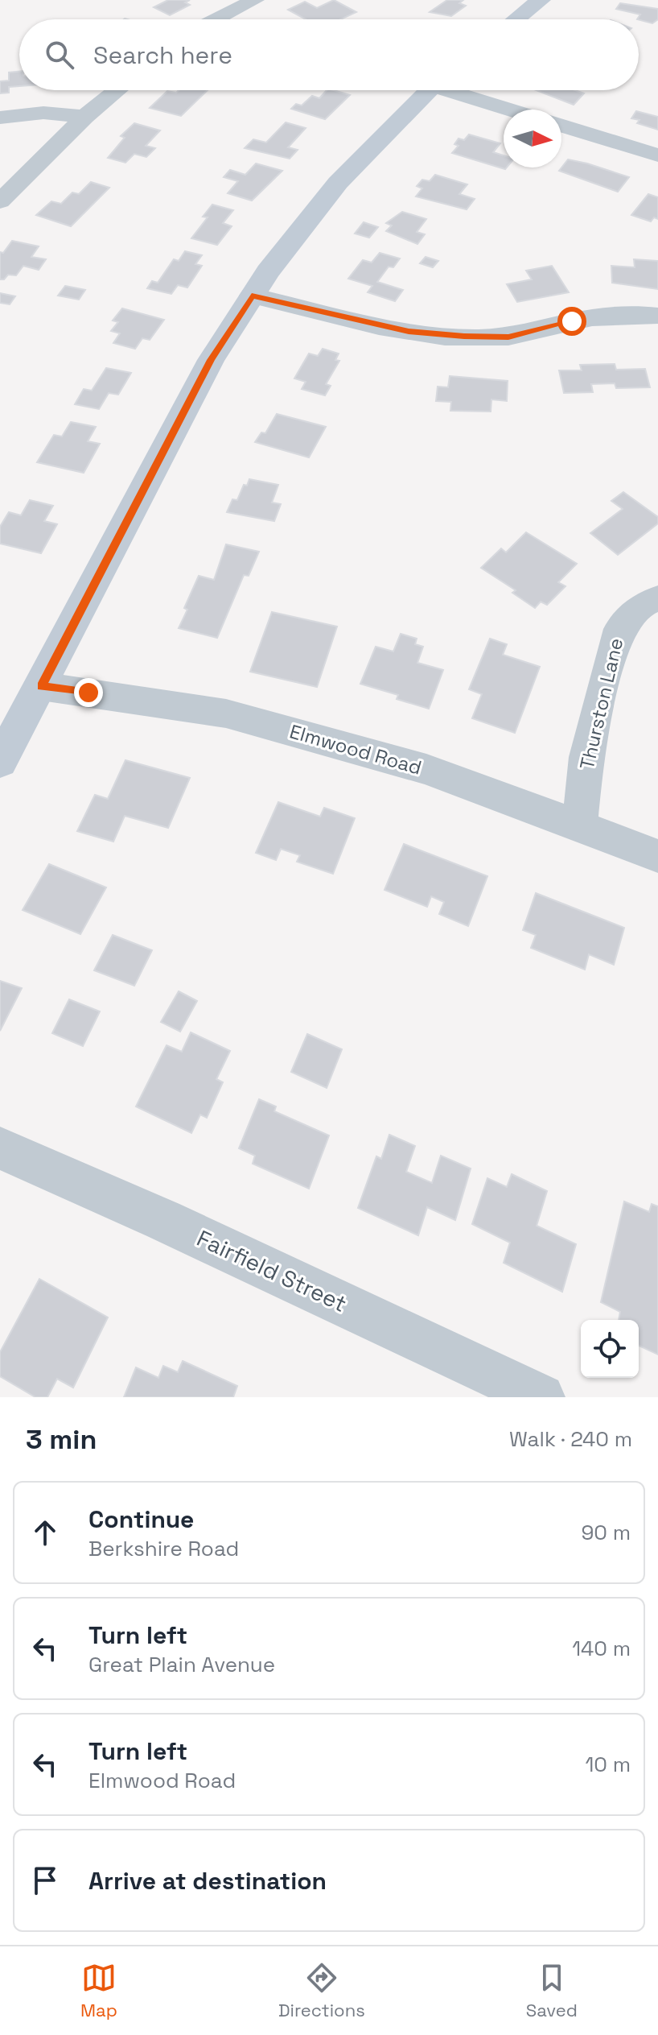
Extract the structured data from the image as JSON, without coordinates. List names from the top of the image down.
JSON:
{
  "streets": {
    "street": ["Thurston Lane", "Elmwood Road", "Fairfield Street"]
  },
  "crossings": [
    ["Thurston Lane", "Elmwood Road"]
  ],
  "north": "right",
  "page": {
    "search": "Search here",
    "heading": ["3 min", "Walk · 240 m"],
    "list": [
      ["Continue", "Berkshire Road", "90 m"],
      ["Turn left", "Great Plain Avenue", "140 m"],
      ["Turn left", "Elmwood Road", "10 m"],
      "Arrive at destination"
    ],
    "nav": ["Map", "Directions", "Saved"]
  }
}
